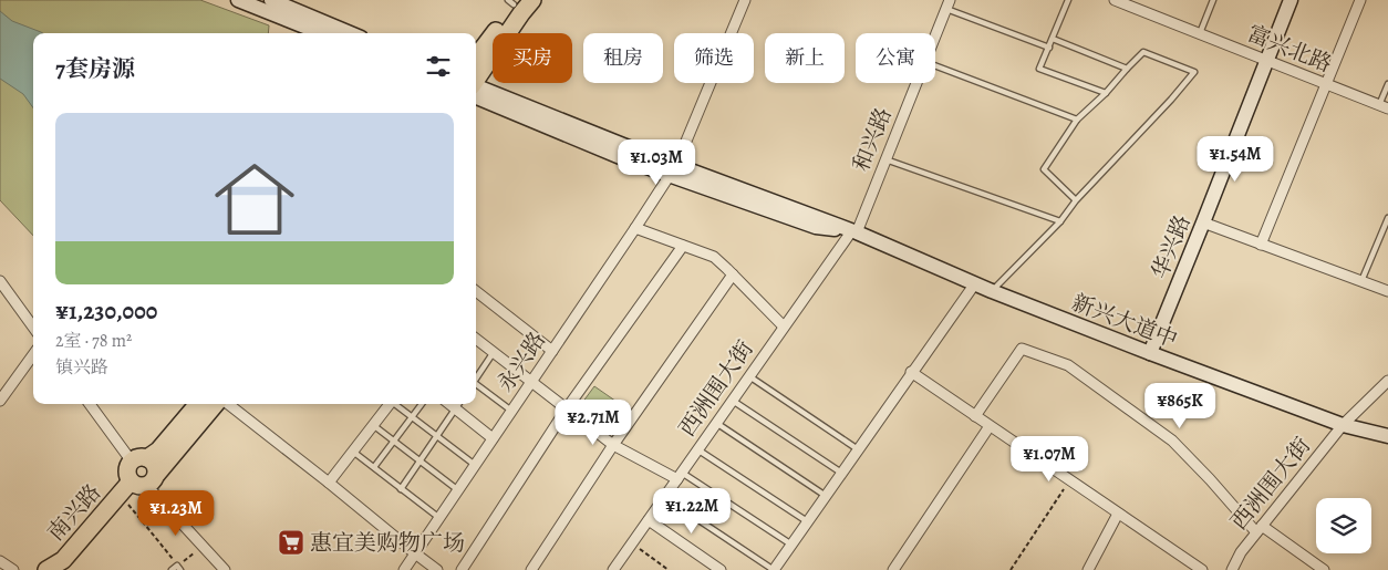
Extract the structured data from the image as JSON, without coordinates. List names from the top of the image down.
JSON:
{
  "streets": {
    "main road": ["华兴路", "新兴大道中", "南兴路"],
    "street": [
      "富兴北路",
      "和兴路",
      "永兴路",
      "西洲围大街"
    ]
  },
  "crossings": [
    ["富兴北路", "华兴路"],
    ["和兴路", "新兴大道中"],
    ["和兴路", "西洲围大街"],
    ["华兴路", "新兴大道中"],
    ["新兴大道中", "永兴路"],
    ["新兴大道中", "西洲围大街"]
  ],
  "places": {
    "supermarket": ["惠宜美购物广场"]
  },
  "page": {
    "chip": [
      "买房",
      "租房",
      "筛选",
      "新上",
      "公寓"
    ],
    "heading": "7套房源",
    "list": [
      {
        "name": "¥1,230,000",
        "note": "2室 · 78 m² · 镇兴路"
      }
    ],
    "price": [
      "¥1.54M",
      "¥1.03M",
      "¥865K",
      "¥2.71M",
      "¥1.07M",
      "¥1.22M",
      "¥1.23M"
    ]
  }
}
